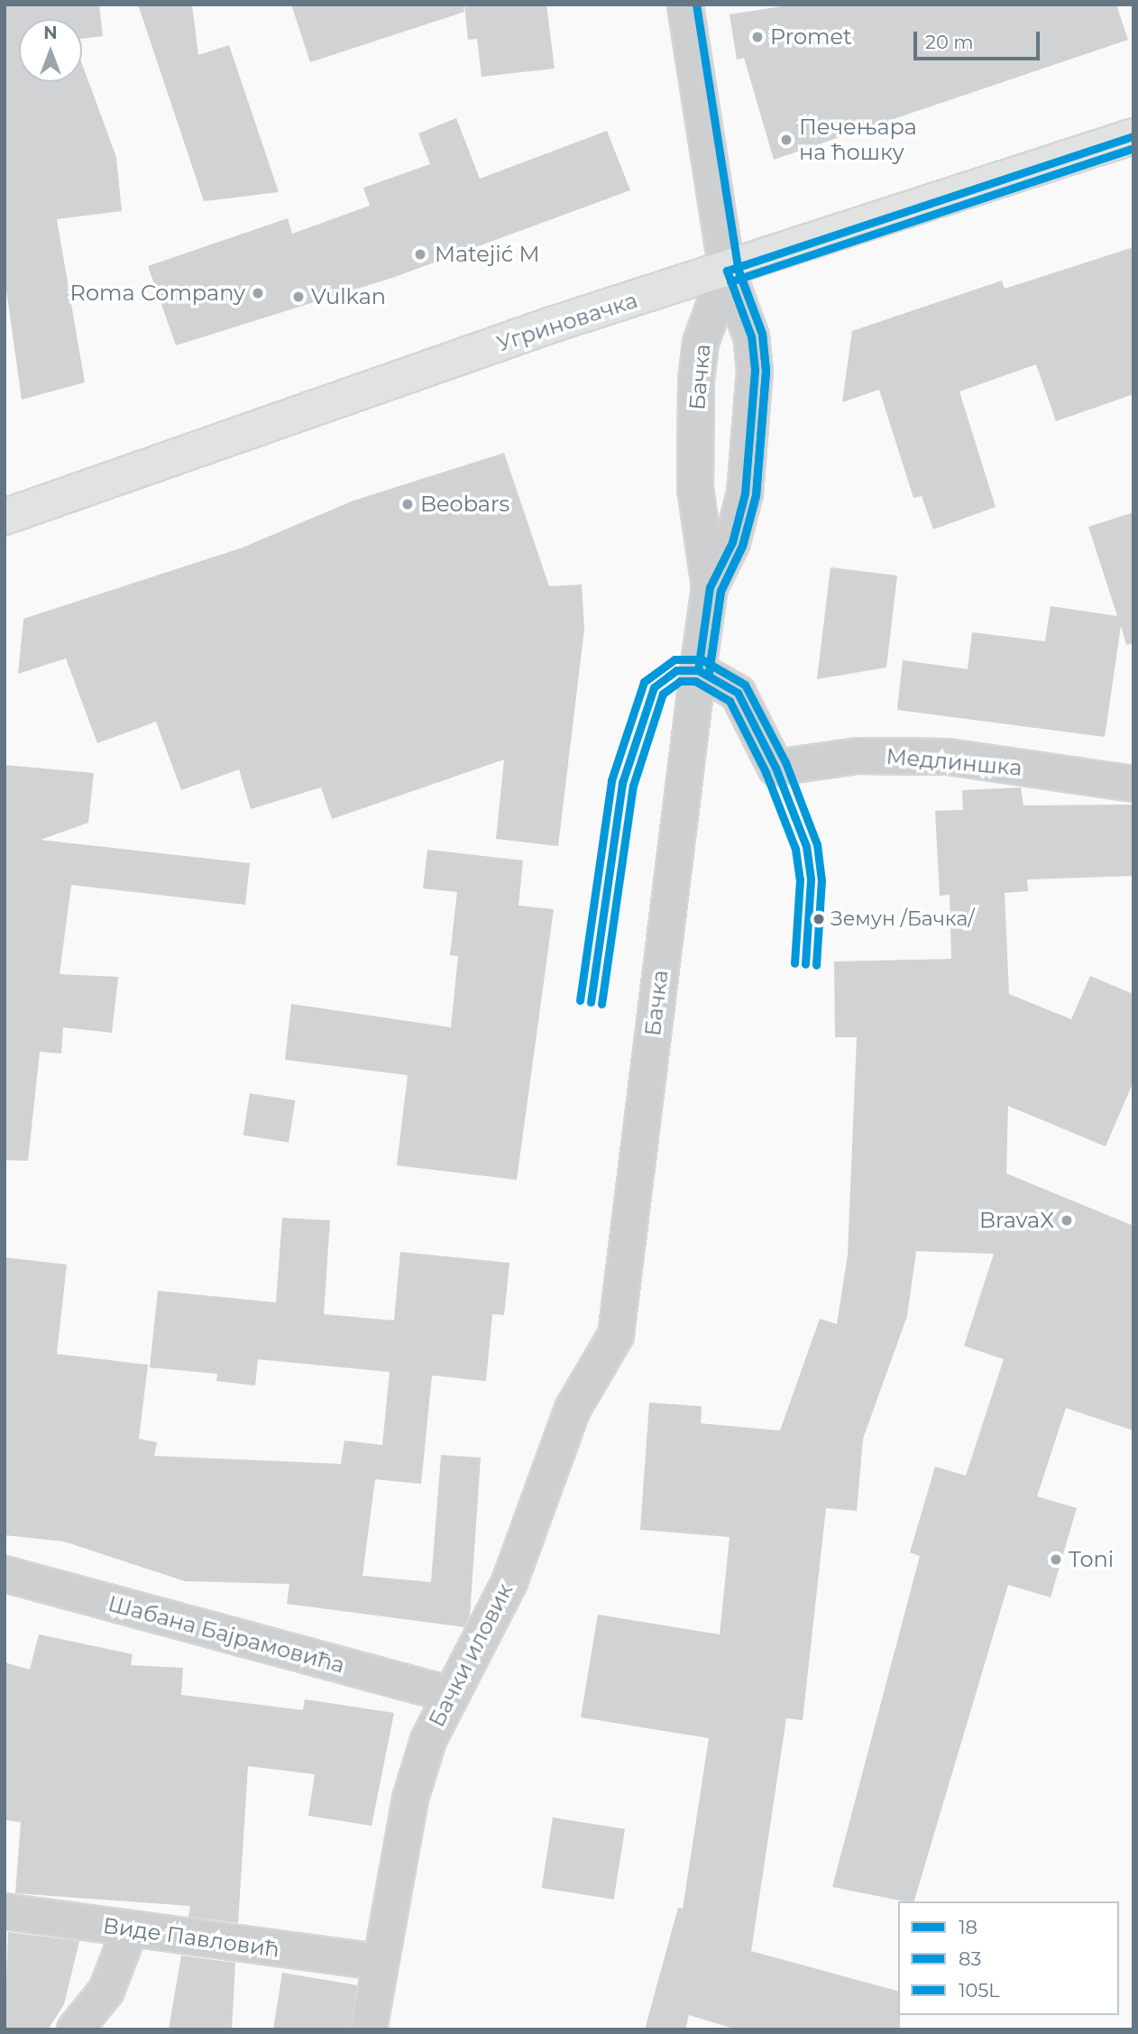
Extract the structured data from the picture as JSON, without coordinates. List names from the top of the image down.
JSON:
{
  "streets": {
    "main road": ["Угриновачка"],
    "street": [
      "Бачка",
      "Медлиншка",
      "Шабана Бајрамовића",
      "Бачки иловик",
      "Виде Павловић"
    ]
  },
  "crossings": [
    ["Угриновачка", "Бачка"],
    ["Бачка", "Медлиншка"],
    ["Бачка", "Бачки иловик"],
    ["Шабана Бајрамовића", "Бачки иловик"],
    ["Бачки иловик", "Виде Павловић"]
  ],
  "places": [
    "Promet",
    "Печењара на ћошку",
    "Matejić M",
    "Roma Company",
    "Vulkan",
    "Beobars",
    "Земун /Бачка/",
    "BravaX",
    "Toni"
  ],
  "lines": ["transit line 105L", "transit line 18", "transit line 83"],
  "legend": ["18", "83", "105L"],
  "scale_bar": "20 m",
  "north": "top"
}
